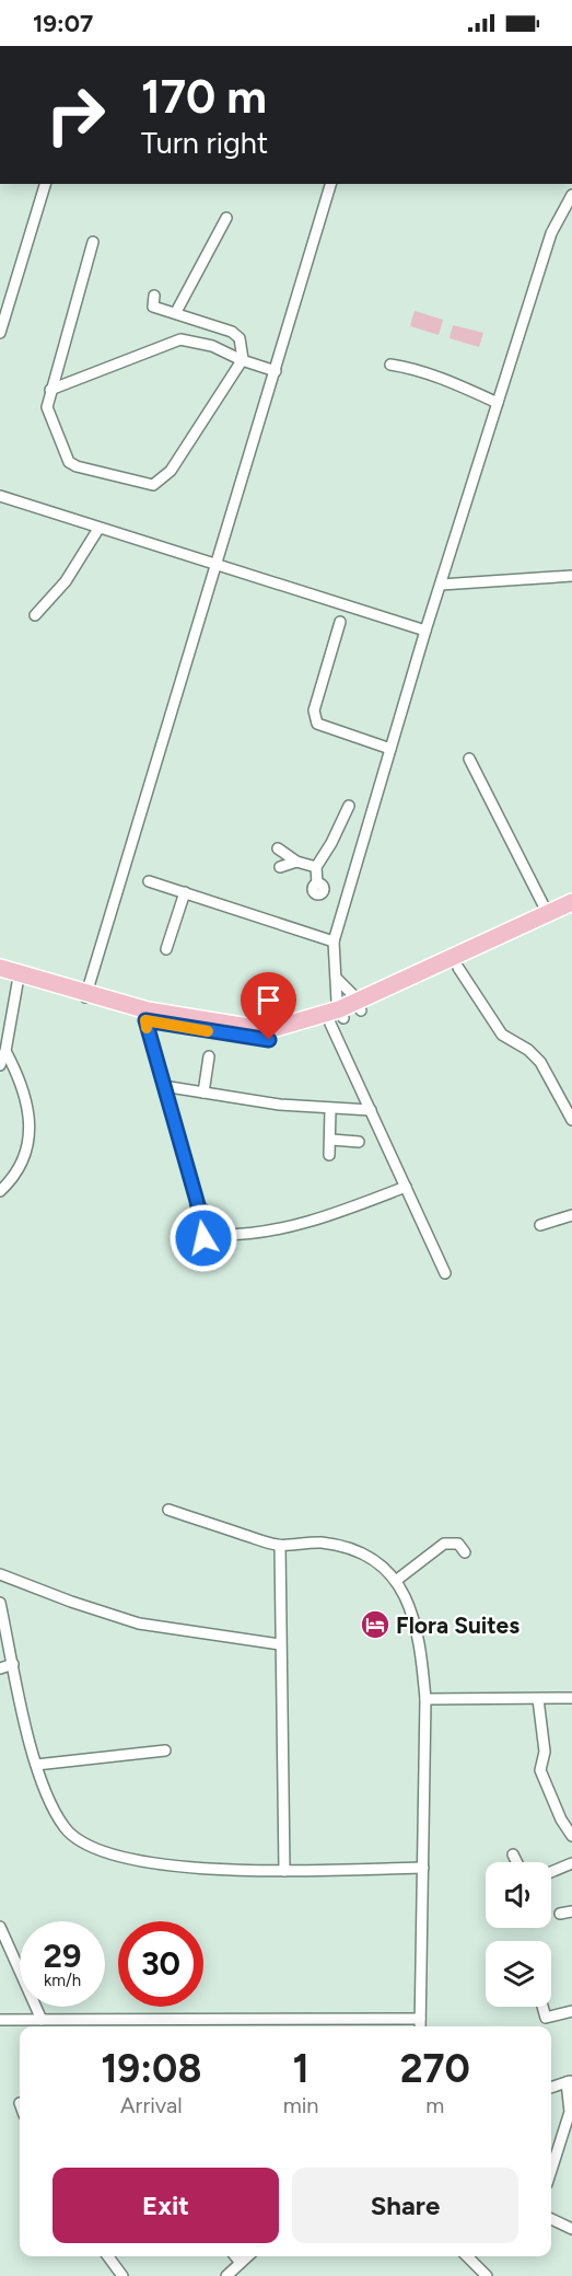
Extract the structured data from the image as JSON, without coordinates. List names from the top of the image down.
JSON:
{
  "places": {
    "hotel": ["Flora Suites"]
  },
  "page": {
    "status": "19:07",
    "turn": ["170 m", "Turn right"],
    "speed": "29 km/h",
    "limit": "30",
    "eta": [
      "19:08",
      "Arrival",
      "1",
      "min",
      "270",
      "m"
    ],
    "buttons": ["Exit", "Share"]
  }
}
